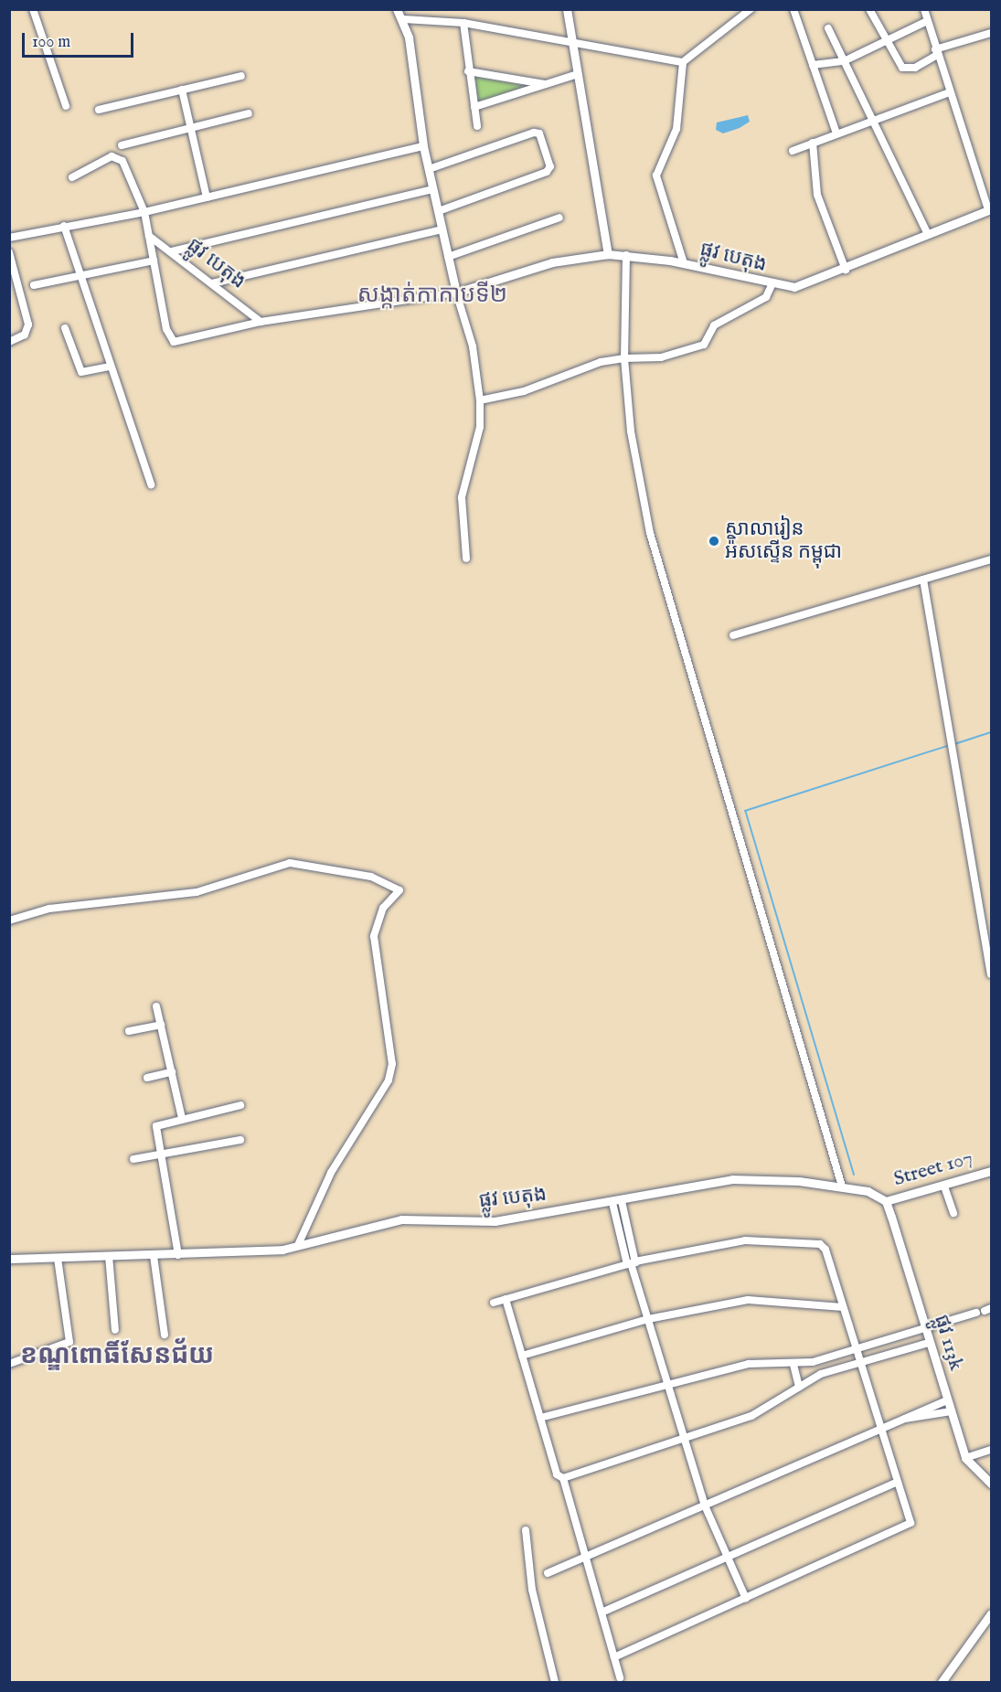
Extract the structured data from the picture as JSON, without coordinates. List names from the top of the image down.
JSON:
{
  "streets": {
    "street": ["ផ្លូវ បេតុង", "Street 107", "ផ្លូវ 113k"]
  },
  "crossings": [
    ["ផ្លូវ បេតុង", "Street 107"],
    ["ផ្លូវ បេតុង", "ផ្លូវ 113k"],
    ["Street 107", "ផ្លូវ 113k"]
  ],
  "districts": ["សង្កាត់កាកាបទី២", "ខណ្ឌពោធិ៍សែនជ័យ"],
  "places": ["សាលារៀន អ៉ិសស្ទើន កម្ពុជា"],
  "scale_bar": "100 m"
}
